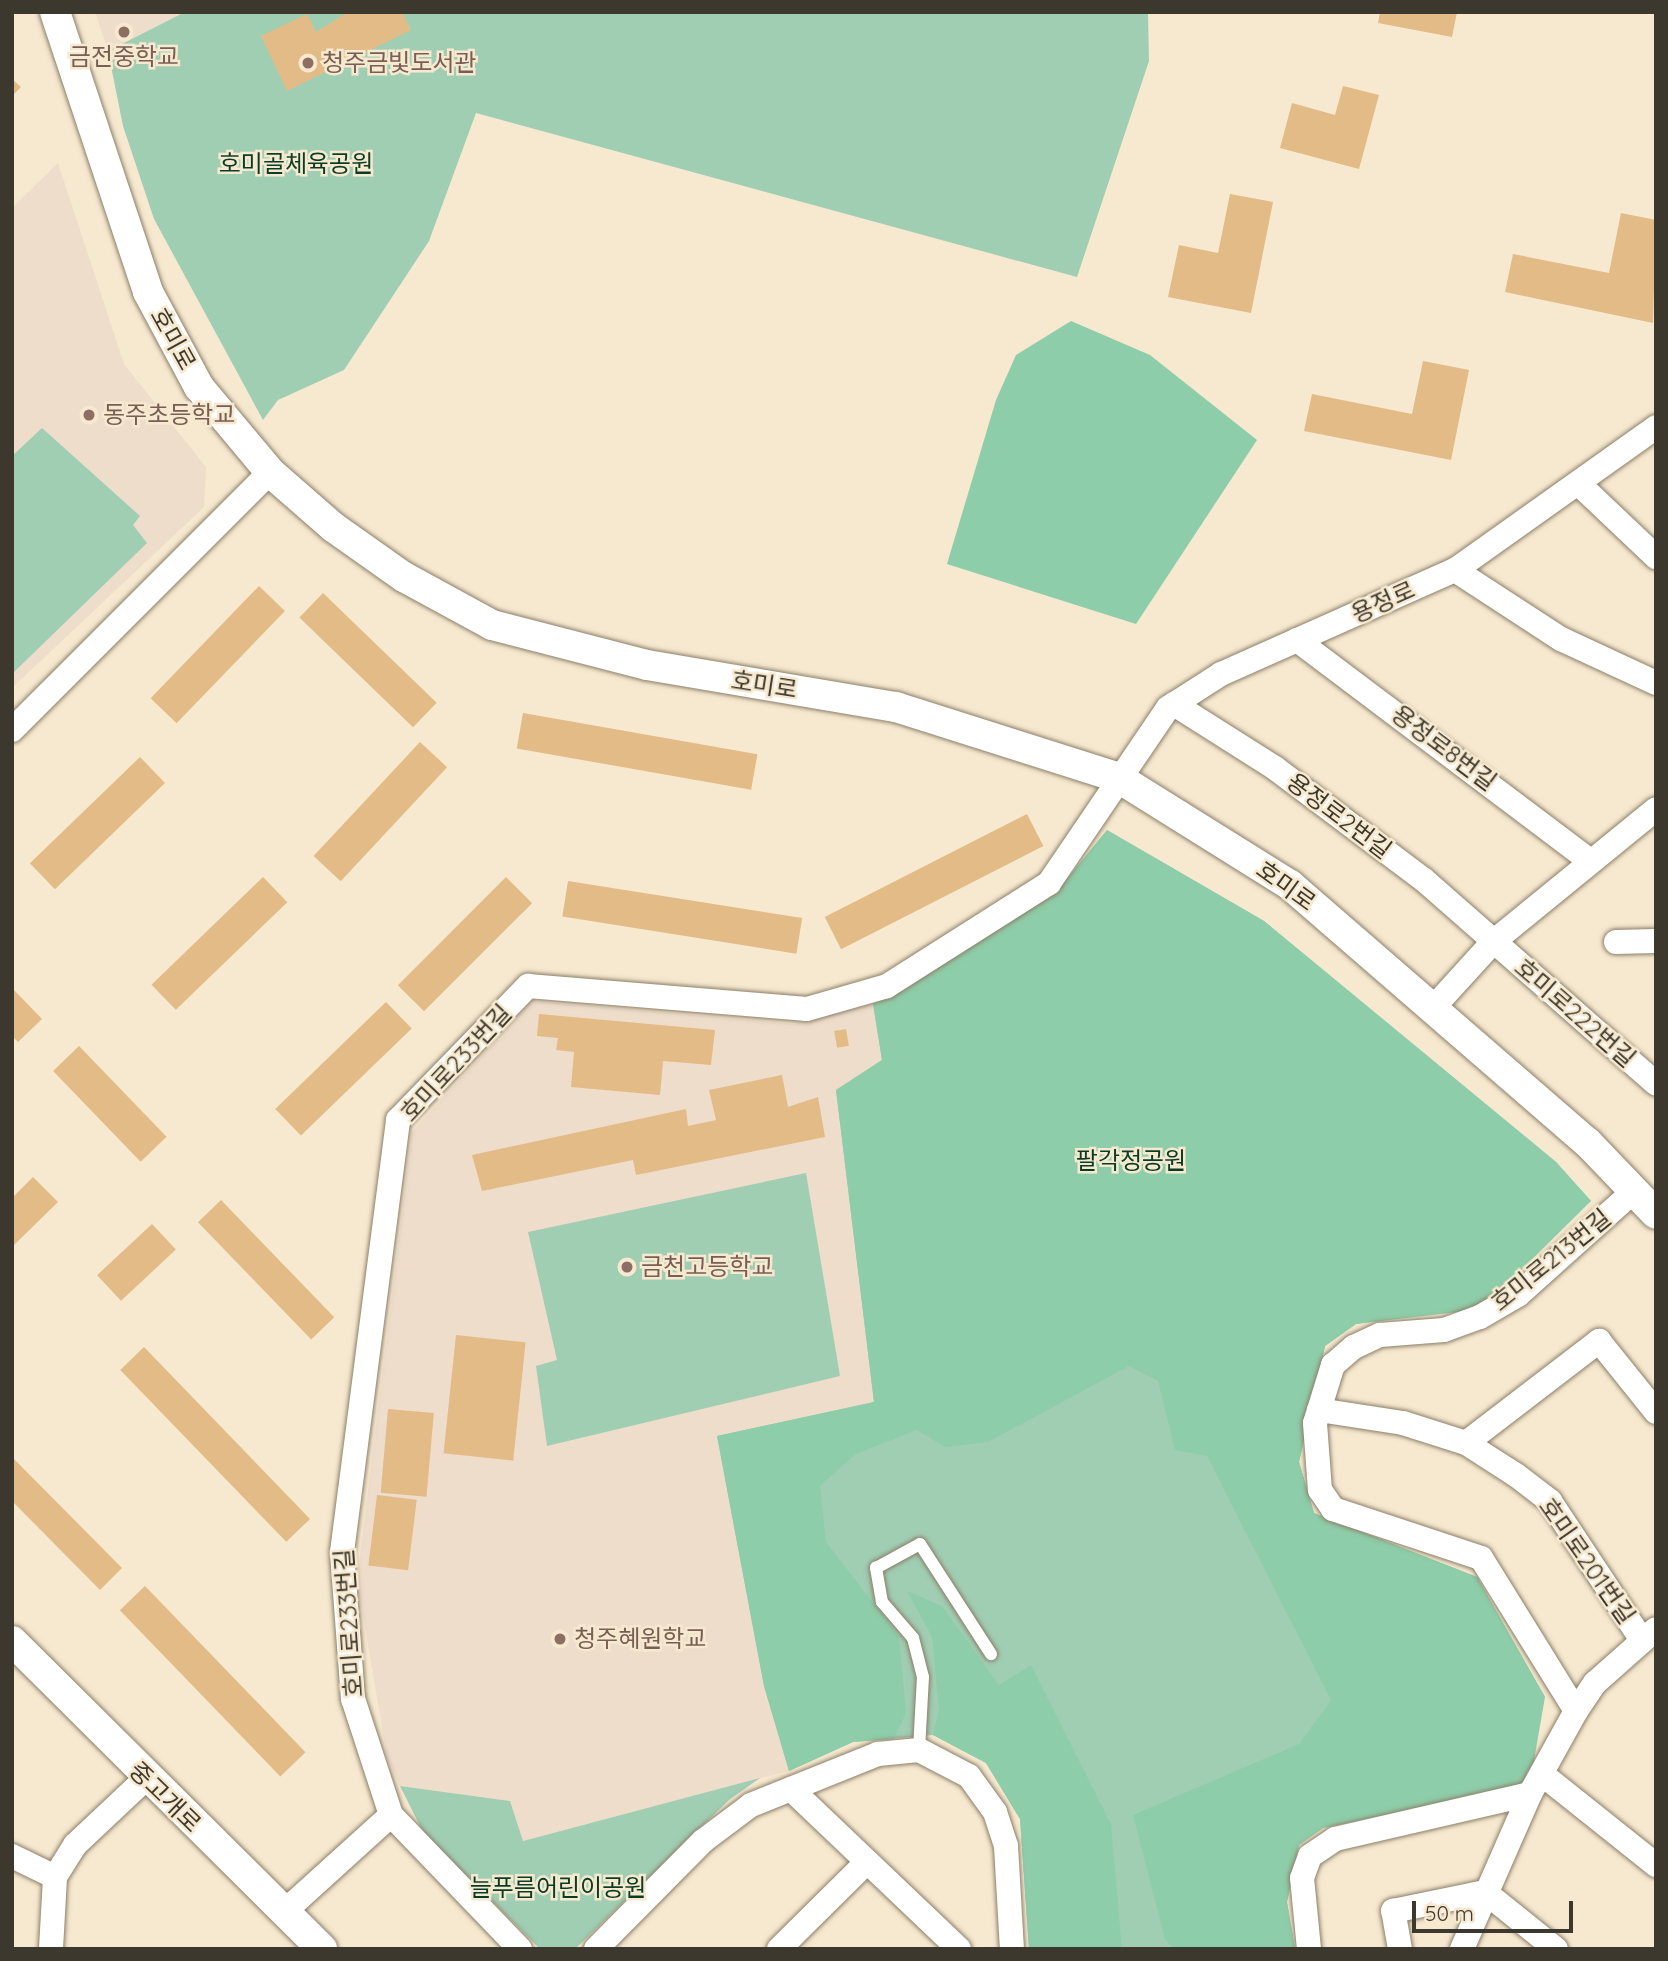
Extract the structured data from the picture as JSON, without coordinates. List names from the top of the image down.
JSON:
{
  "streets": {
    "street": [
      "호미로",
      "용정로",
      "용정로8번길",
      "용정로2번길",
      "호미로222번길",
      "호미로233번길",
      "호미로213번길",
      "호미로201번길",
      "중고개로"
    ]
  },
  "crossings": [
    ["호미로", "용정로"],
    ["호미로", "호미로222번길"],
    ["호미로", "호미로233번길"],
    ["호미로", "호미로213번길"],
    ["용정로", "용정로8번길"],
    ["용정로", "용정로2번길"],
    ["용정로", "호미로233번길"],
    ["용정로8번길", "호미로222번길"],
    ["용정로2번길", "호미로222번길"],
    ["호미로213번길", "호미로201번길"]
  ],
  "parks": ["호미골체육공원", "팔각정공원", "늘푸름어린이공원"],
  "places": [
    "금전중학교",
    "청주금빛도서관",
    "동주초등학교",
    "금천고등학교",
    "청주혜원학교"
  ],
  "scale_bar": "50 m"
}
